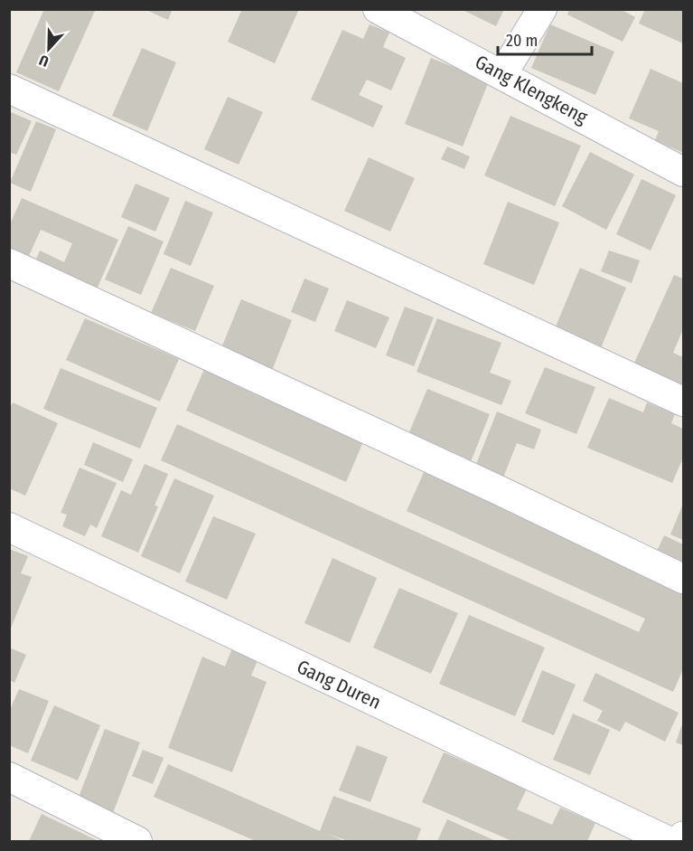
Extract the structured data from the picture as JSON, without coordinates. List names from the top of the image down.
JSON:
{
  "streets": {
    "street": ["Gang Klengkeng", "Gang Duren"]
  },
  "scale_bar": "20 m",
  "north": "bottom"
}
